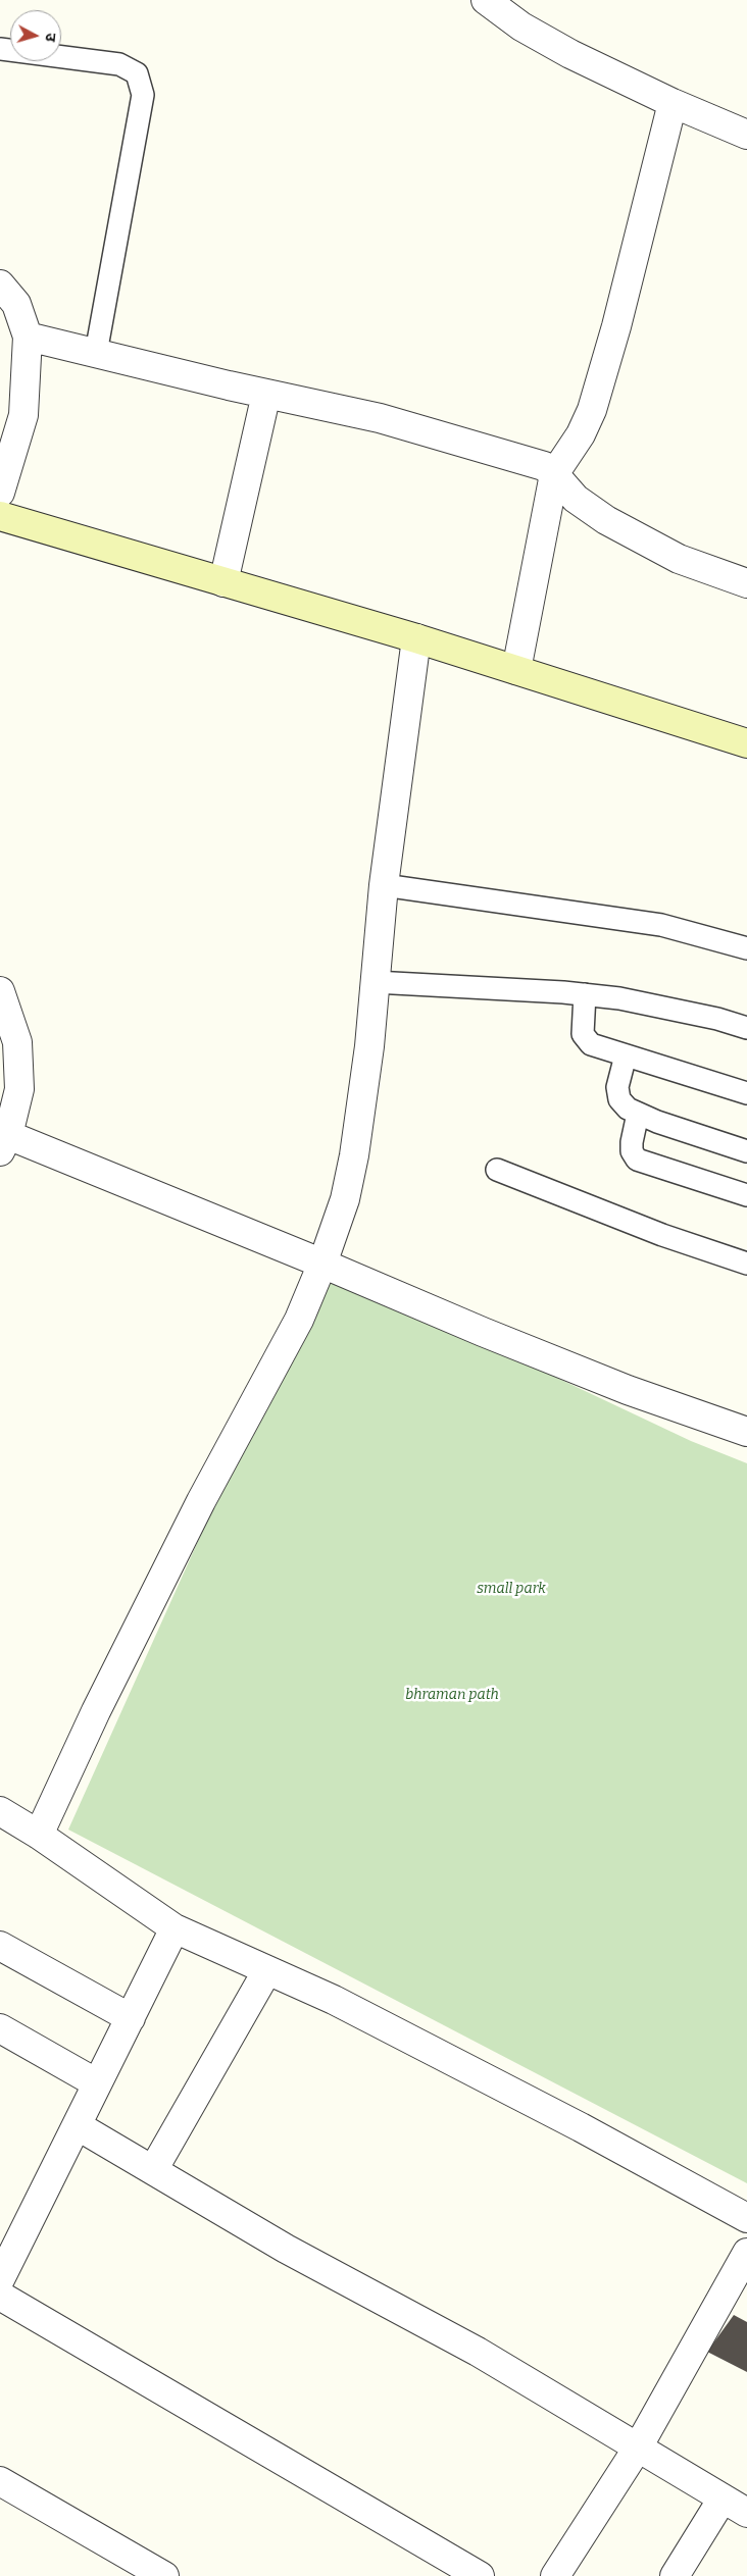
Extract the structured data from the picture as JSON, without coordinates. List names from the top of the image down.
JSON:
{
  "parks": ["small park", "bhraman path"],
  "north": "right"
}
